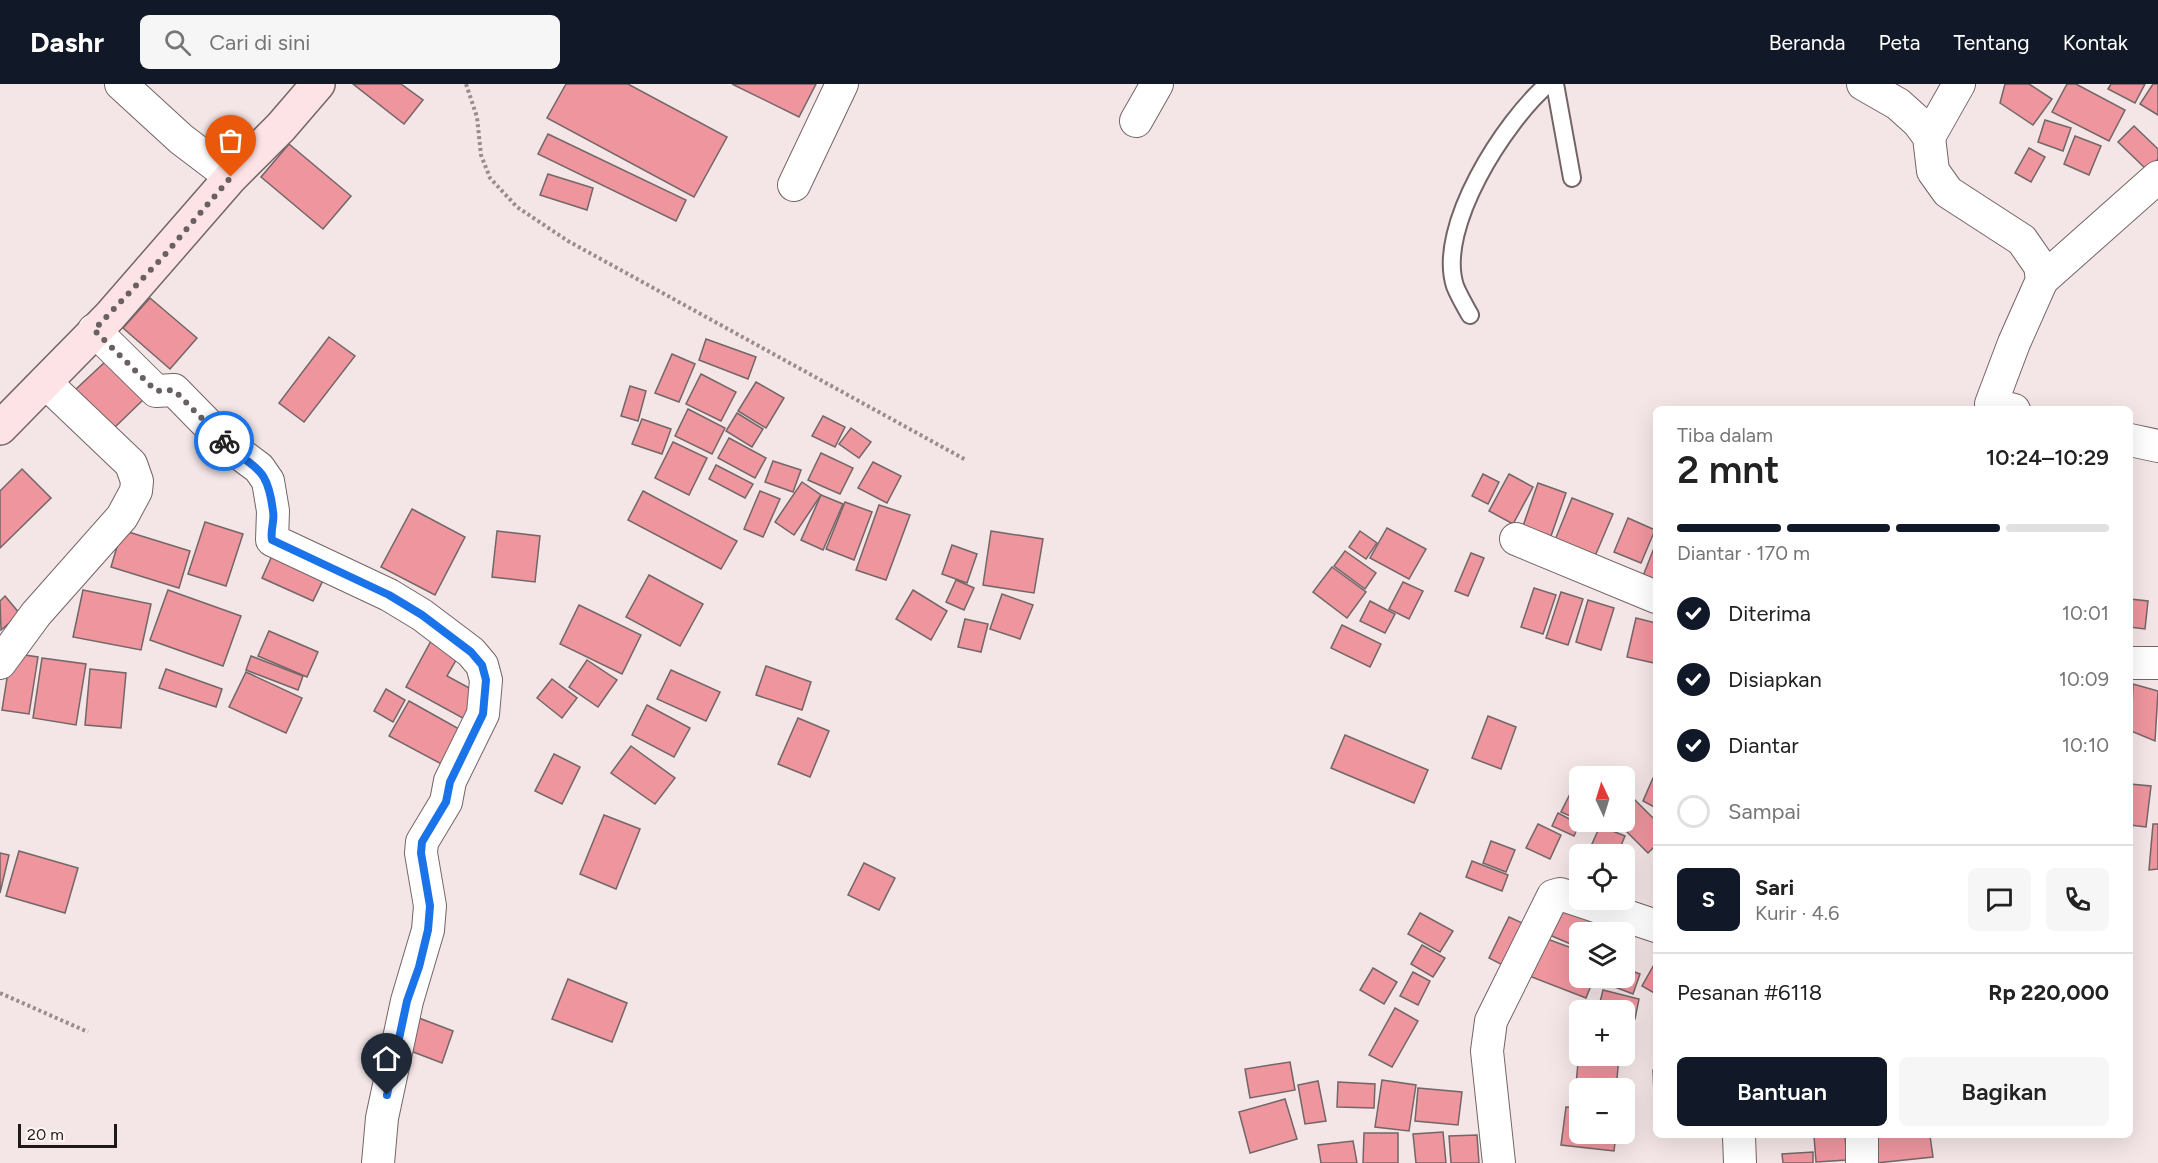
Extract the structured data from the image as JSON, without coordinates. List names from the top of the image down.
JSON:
{
  "scale_bar": "20 m",
  "north": "top",
  "page": {
    "header": "Dashr",
    "search": "Cari di sini",
    "nav": [
      "Beranda",
      "Peta",
      "Tentang",
      "Kontak"
    ],
    "heading": ["2 mnt", "Tiba dalam", "10:24–10:29"],
    "panel": [
      "Sari",
      "Kurir · 4.6",
      "Pesanan #6118",
      "Rp 220,000"
    ],
    "bar": "Diantar · 170 m",
    "list": [
      ["Diterima", "10:01"],
      ["Disiapkan", "10:09"],
      ["Diantar", "10:10"],
      "Sampai"
    ],
    "map_buttons": ["+", "−"],
    "round": "S",
    "buttons": ["Bantuan", "Bagikan"],
    "scale": "20 m"
  }
}
